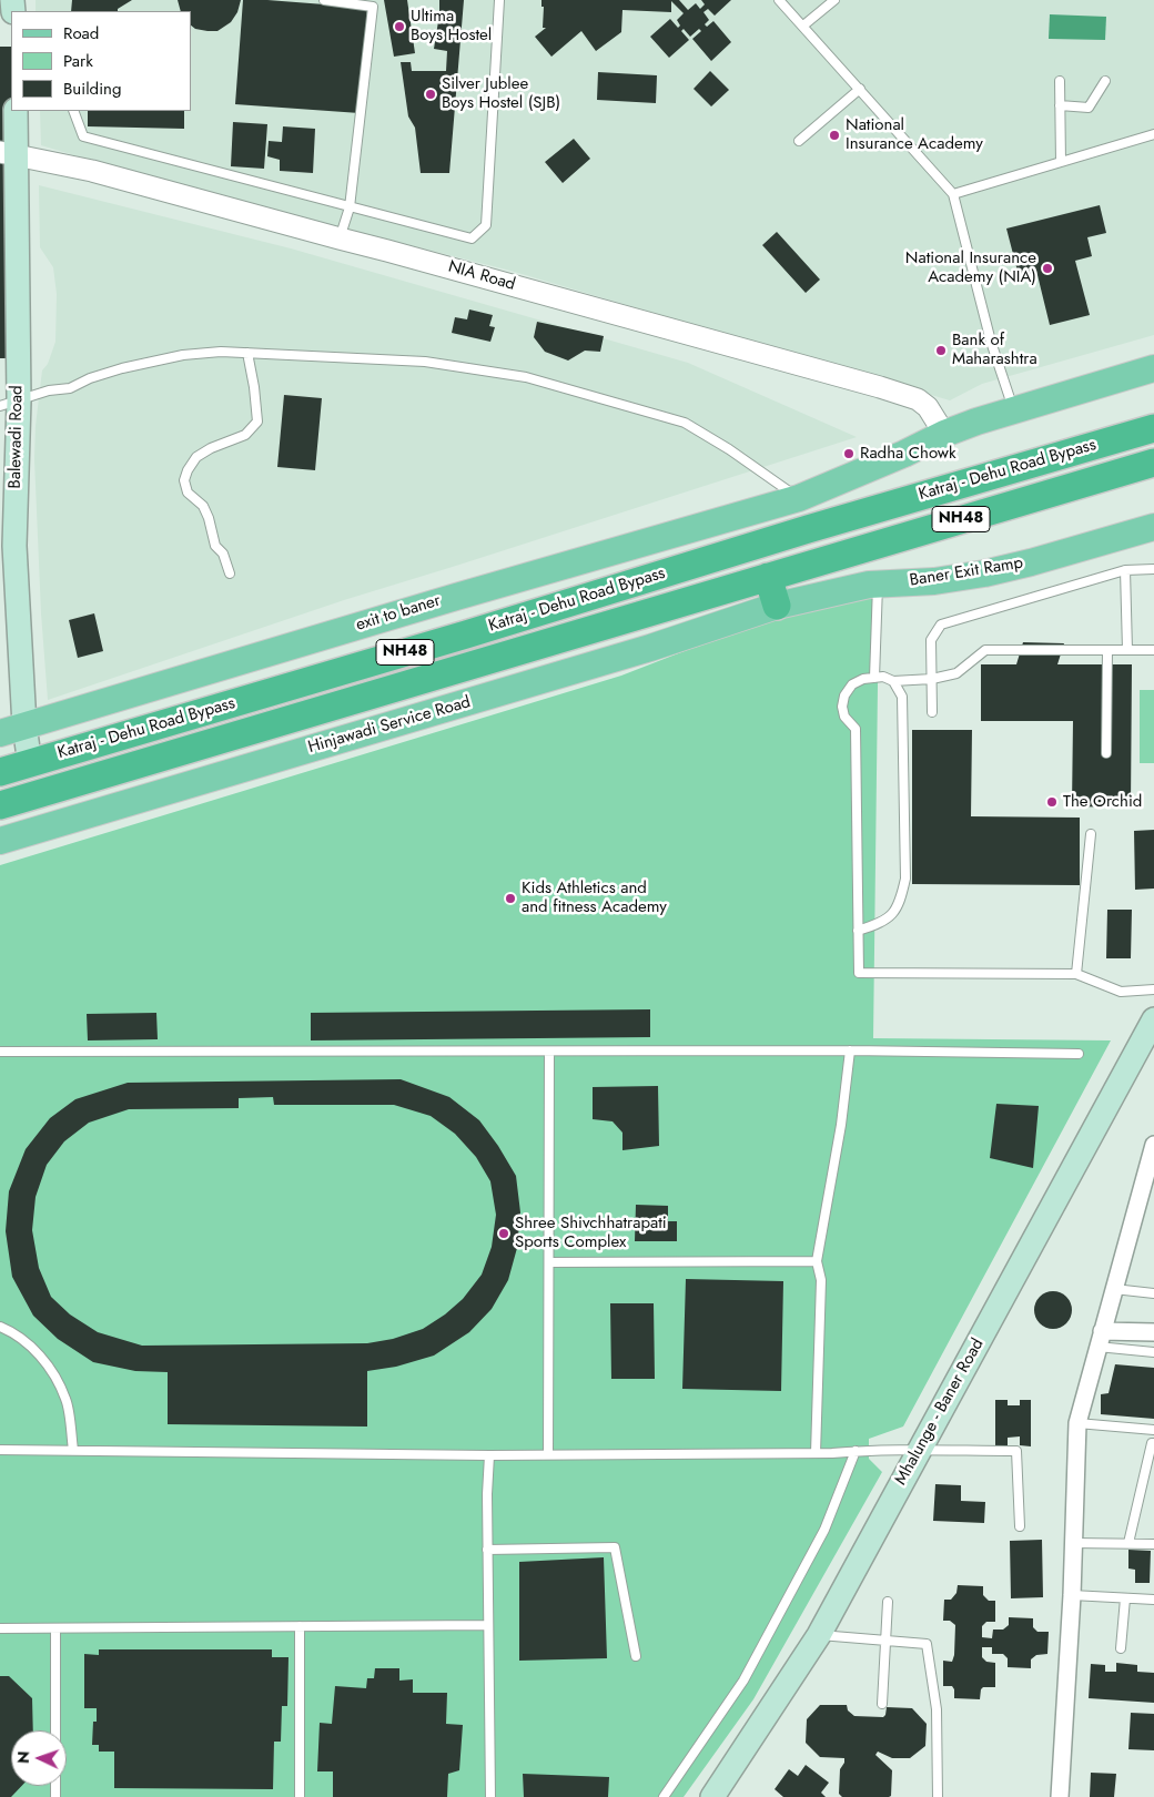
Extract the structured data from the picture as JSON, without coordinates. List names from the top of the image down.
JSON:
{
  "streets": {
    "highway": ["Katraj - Dehu Road Bypass", "NH48"],
    "main road": [
      "Balewadi Road",
      "Baner Exit Ramp",
      "exit to baner",
      "Hinjawadi Service Road",
      "Mhalunge - Baner Road"
    ],
    "street": ["NIA Road"]
  },
  "crossings": [
    ["NIA Road", "Balewadi Road"],
    ["Balewadi Road", "Katraj - Dehu Road Bypass"],
    ["Balewadi Road", "exit to baner"],
    ["Baner Exit Ramp", "Hinjawadi Service Road"]
  ],
  "places": [
    "Ultima Boys Hostel",
    "Silver Jublee Boys Hostel (SJB)",
    "National Insurance Academy",
    "National Insurance Academy (NIA)",
    "Bank of Maharashtra",
    "Radha Chowk",
    "The Orchid",
    "Kids Athletics and and fitness Academy",
    "Shree Shivchhatrapati Sports Complex"
  ],
  "legend": ["Road", "Park", "Building"],
  "north": "left"
}
